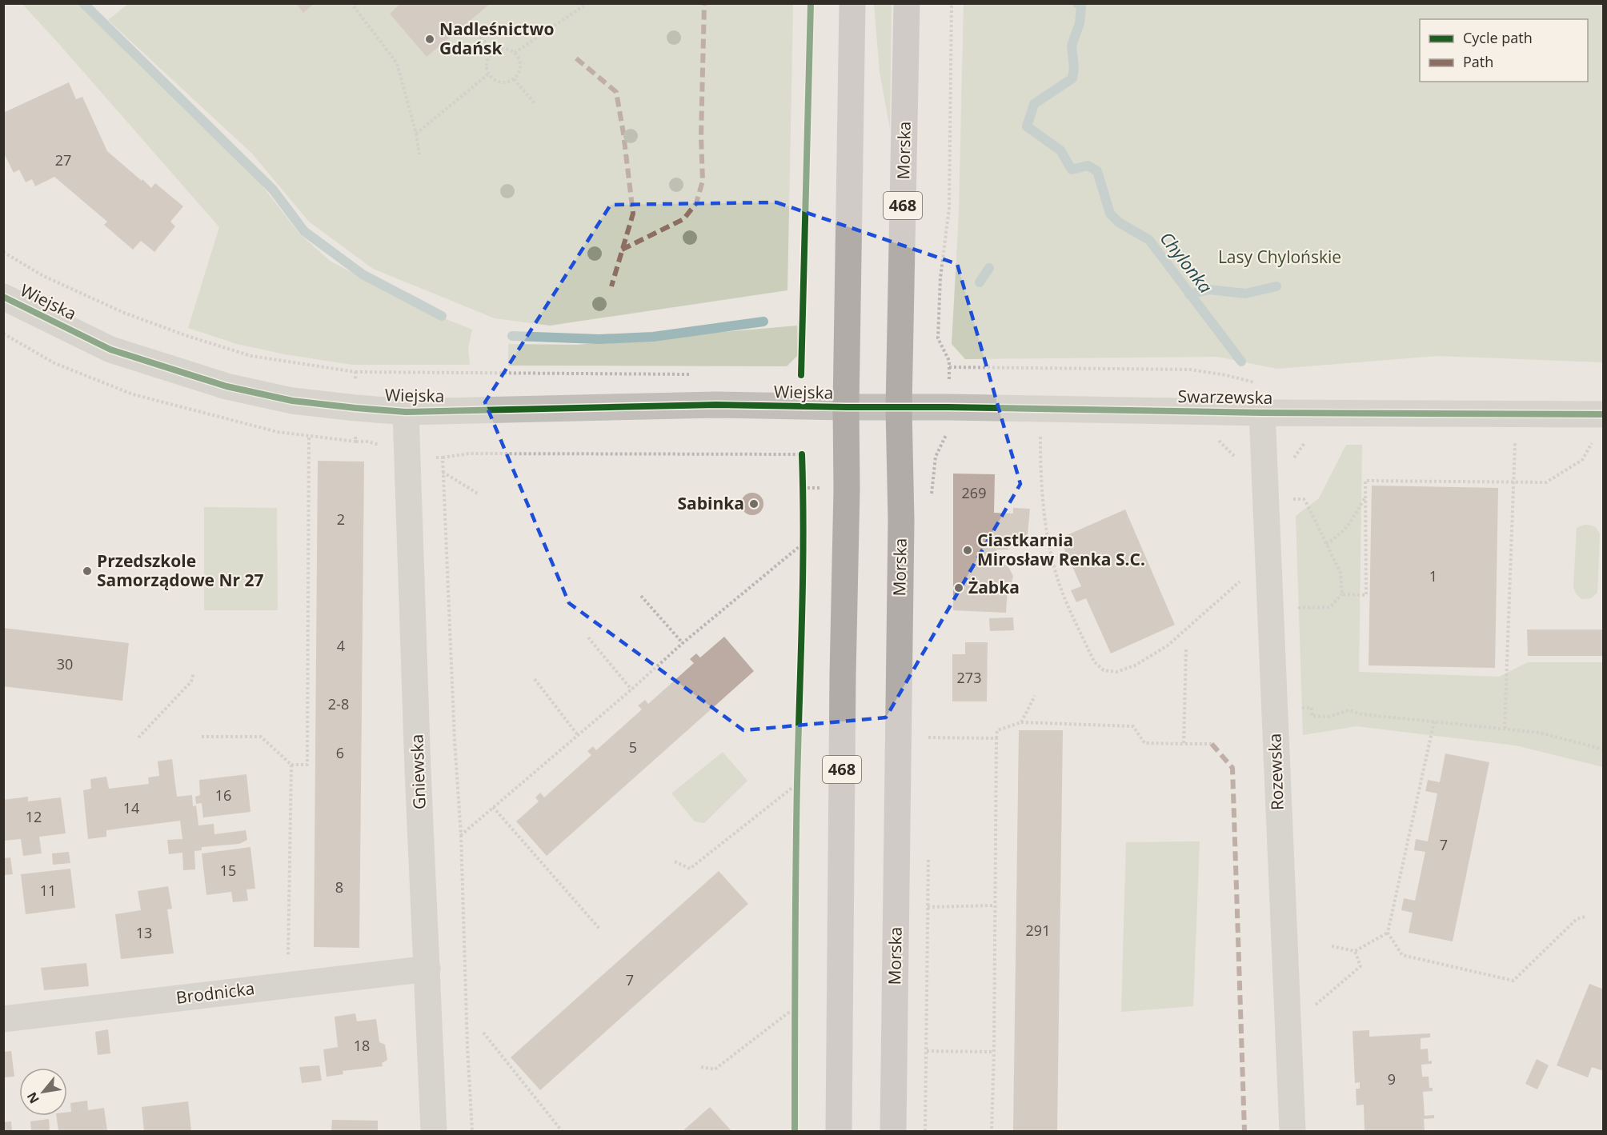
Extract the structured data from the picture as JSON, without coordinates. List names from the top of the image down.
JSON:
{
  "streets": {
    "main road": ["Morska", "468"],
    "street": [
      "Wiejska",
      "Swarzewska",
      "Gniewska",
      "Rozewska",
      "Brodnicka"
    ]
  },
  "crossings": [
    ["Morska", "Swarzewska"],
    ["468", "Wiejska"],
    ["468", "Swarzewska"],
    ["Wiejska", "Swarzewska"],
    ["Wiejska", "Gniewska"],
    ["Swarzewska", "Rozewska"],
    ["Gniewska", "Brodnicka"]
  ],
  "water": ["Chylonka"],
  "parks": ["Lasy Chylońskie"],
  "places": [
    "Nadleśnictwo Gdańsk",
    "Sabinka",
    "Ciastkarnia Mirosław Renka S.C.",
    "Przedszkole Samorządowe Nr 27",
    "Żabka"
  ],
  "house_numbers": [
    "27",
    "269",
    "2",
    "1",
    "4",
    "30",
    "273",
    "2-8",
    "5",
    "6",
    "16",
    "14",
    "12",
    "7",
    "15",
    "8",
    "11",
    "291",
    "13",
    "7",
    "18",
    "9"
  ],
  "legend": ["Cycle path", "Path"],
  "north": "bottom left"
}
